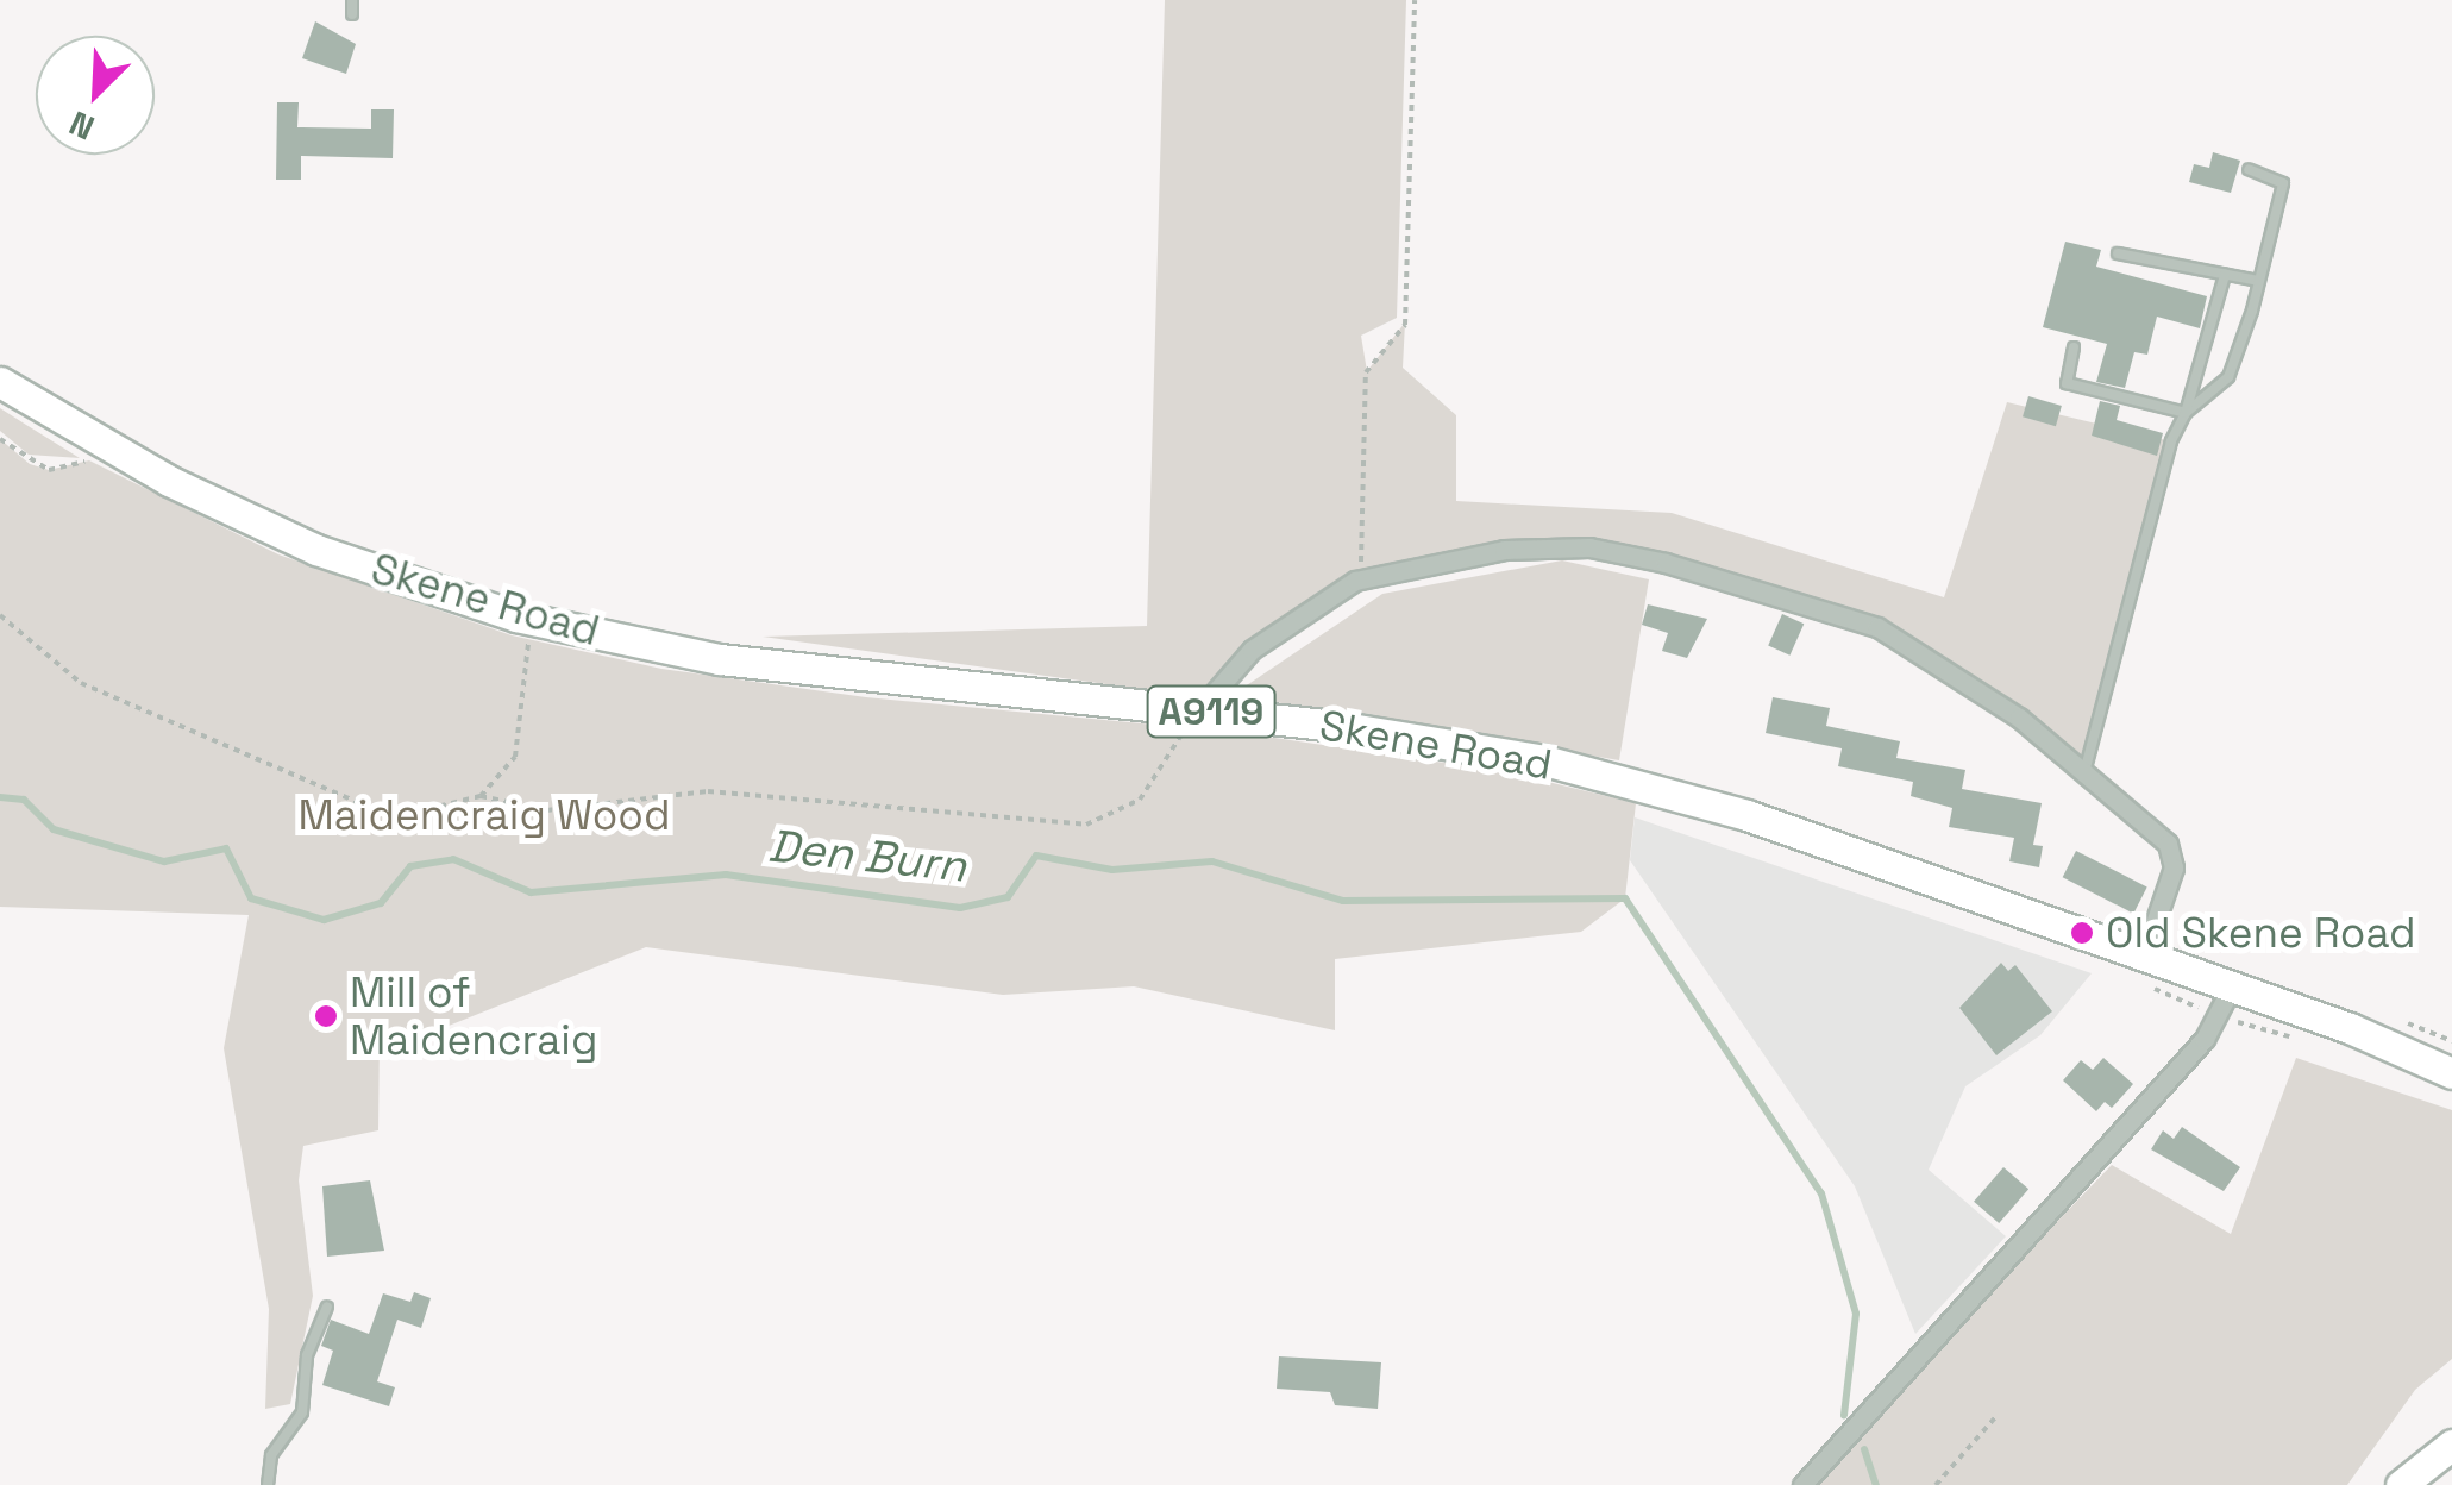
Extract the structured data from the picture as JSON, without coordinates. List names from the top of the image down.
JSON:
{
  "streets": {
    "main road": ["Skene Road", "A9119"]
  },
  "water": ["Den Burn"],
  "parks": ["Maidencraig Wood"],
  "places": ["Old Skene Road", "Mill of Maidencraig"],
  "north": "bottom left"
}
